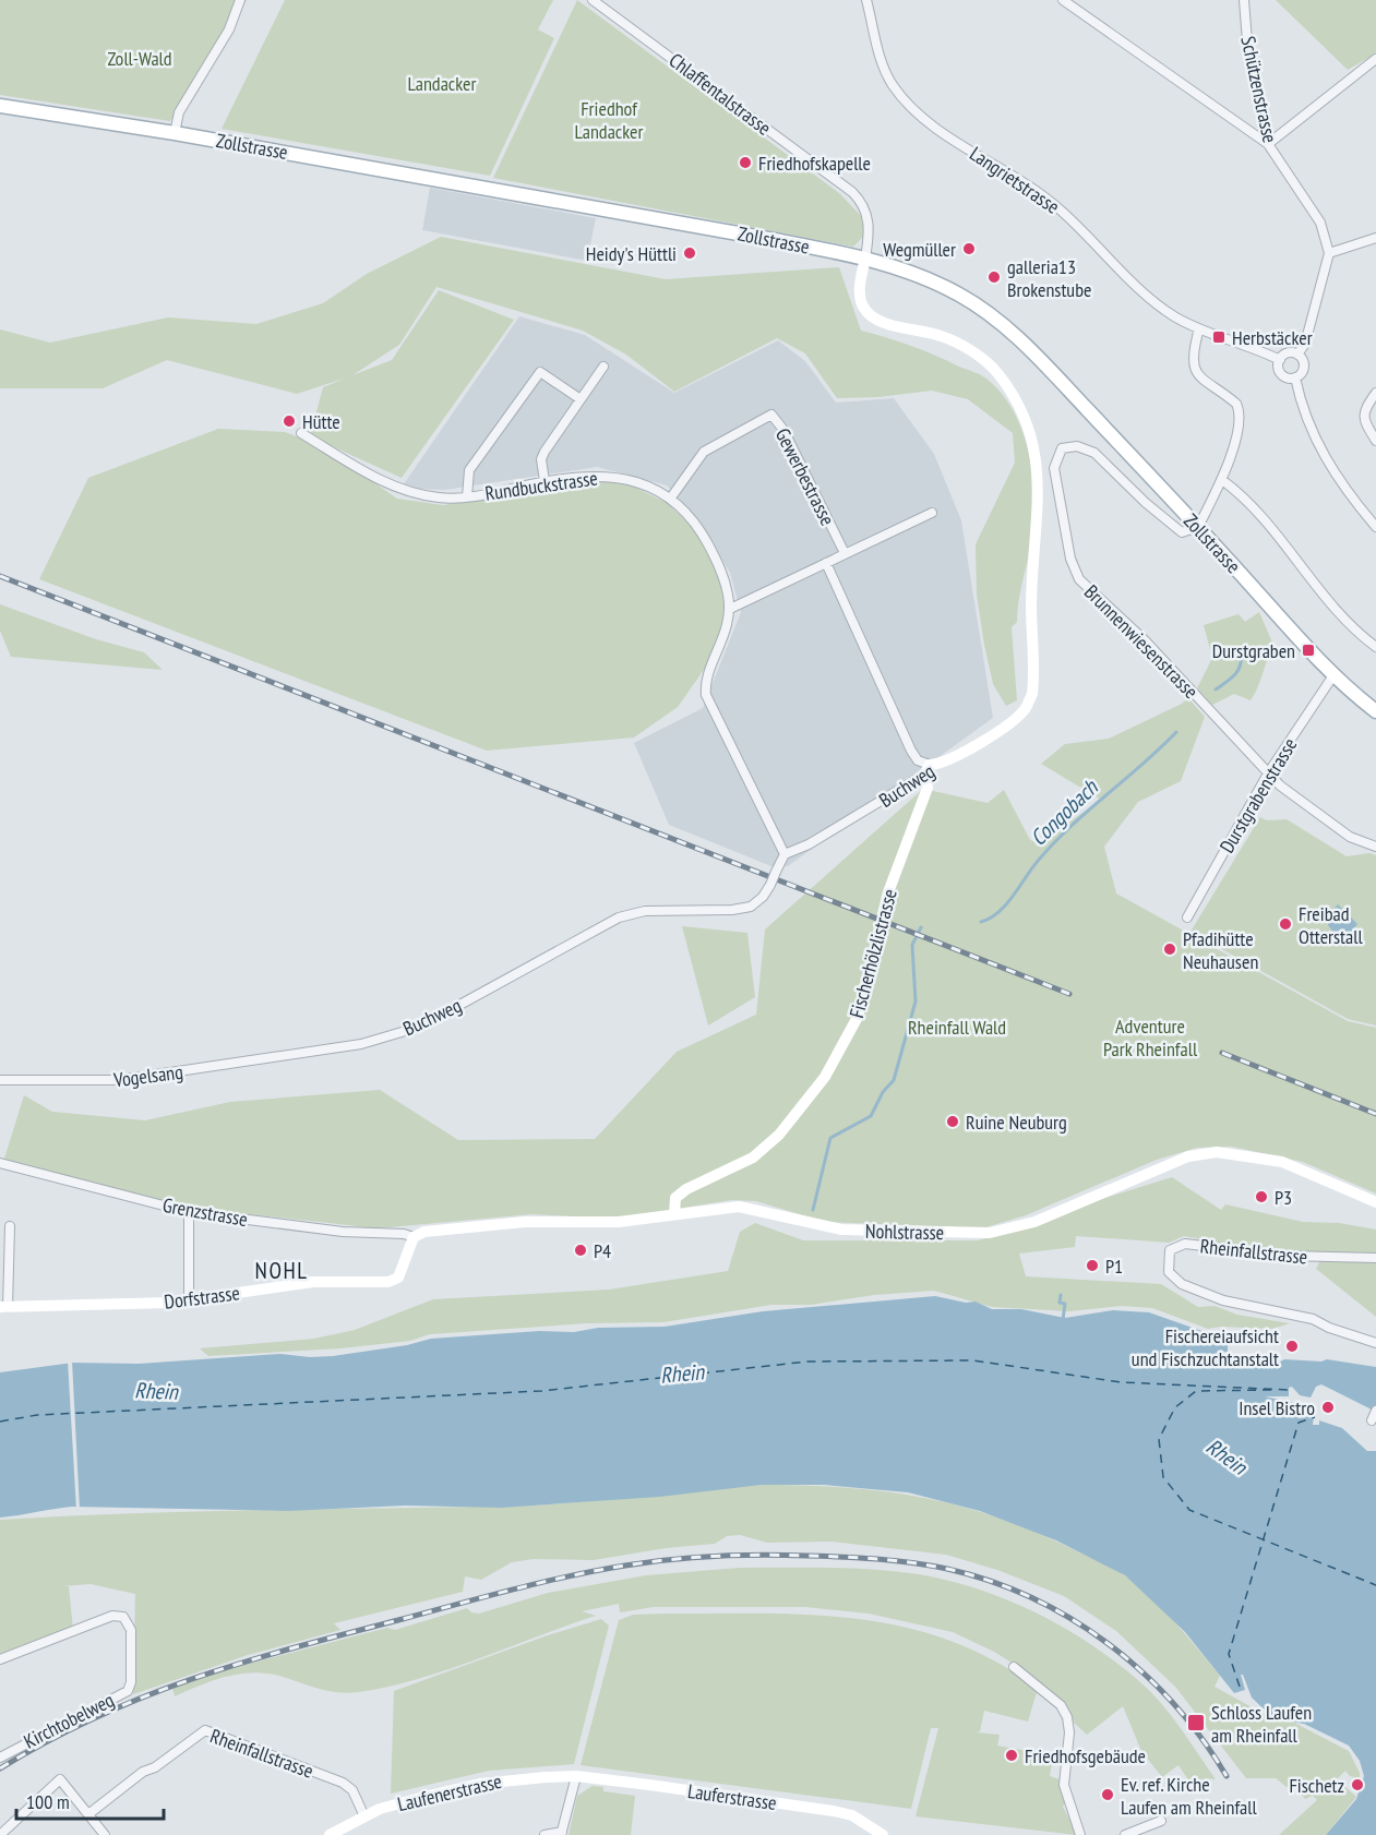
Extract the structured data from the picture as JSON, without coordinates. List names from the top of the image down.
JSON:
{
  "streets": {
    "main road": ["Zollstrasse"],
    "street": [
      "Schützenstrasse",
      "Chlaffentalstrasse",
      "Langrietstrasse",
      "Gewerbestrasse",
      "Rundbuckstrasse",
      "Brunnenwiesenstrasse",
      "Buchweg",
      "Durstgrabenstrasse",
      "Fischerhölzlistrasse",
      "Vogelsang",
      "Grenzstrasse",
      "Nohlstrasse",
      "Rheinfallstrasse",
      "Dorfstrasse",
      "Kirchtobelweg",
      "Laufenerstrasse",
      "Lauferstrasse"
    ]
  },
  "crossings": [
    ["Chlaffentalstrasse", "Zollstrasse"],
    ["Chlaffentalstrasse", "Buchweg"],
    ["Zollstrasse", "Brunnenwiesenstrasse"],
    ["Zollstrasse", "Buchweg"],
    ["Zollstrasse", "Durstgrabenstrasse"],
    ["Gewerbestrasse", "Rundbuckstrasse"],
    ["Rundbuckstrasse", "Buchweg"],
    ["Brunnenwiesenstrasse", "Durstgrabenstrasse"],
    ["Buchweg", "Fischerhölzlistrasse"],
    ["Buchweg", "Vogelsang"],
    ["Fischerhölzlistrasse", "Nohlstrasse"],
    ["Grenzstrasse", "Nohlstrasse"],
    ["Grenzstrasse", "Dorfstrasse"],
    ["Nohlstrasse", "Dorfstrasse"],
    ["Rheinfallstrasse", "Laufenerstrasse"],
    ["Laufenerstrasse", "Lauferstrasse"]
  ],
  "districts": ["NOHL"],
  "water": ["Congobach", "Rhein"],
  "parks": [
    "Zoll-Wald",
    "Landacker",
    "Friedhof Landacker",
    "Adventure Park Rheinfall",
    "Rheinfall Wald"
  ],
  "places": {
    "other": [
      "Friedhofskapelle",
      "Wegmüller",
      "Heidy's Hüttli",
      "galleria13 Brokenstube",
      "Hütte",
      "Freibad Otterstall",
      "Pfadihütte Neuhausen",
      "Ruine Neuburg",
      "P3",
      "P4",
      "P1",
      "Fischereiaufsicht und Fischzuchtanstalt",
      "Insel Bistro",
      "Friedhofsgebäude",
      "Fischetz",
      "Ev. ref. Kirche Laufen am Rheinfall"
    ],
    "transit": ["Herbstäcker", "Durstgraben", "Schloss Laufen am Rheinfall"]
  },
  "scale_bar": "100 m"
}
